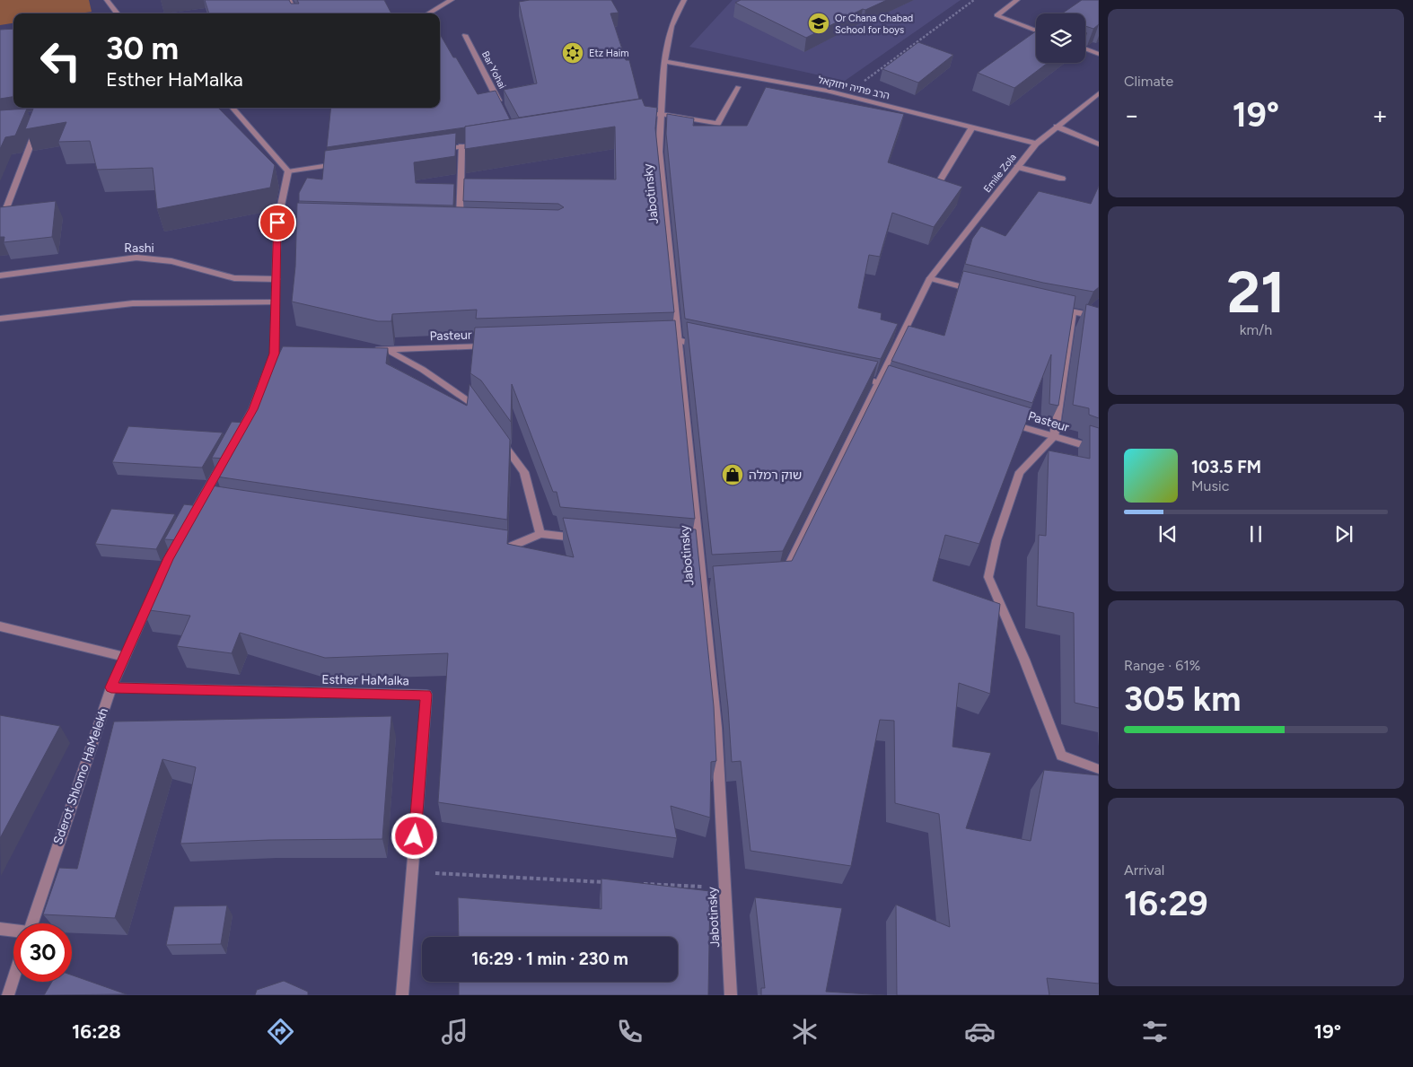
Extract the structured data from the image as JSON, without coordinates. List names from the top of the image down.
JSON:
{
  "streets": {
    "street": [
      "Bar Yohai",
      "הרב פתיה יחזקאל",
      "Emile Zola",
      "Jabotinsky",
      "Rashi",
      "Pasteur",
      "Esther HaMalka",
      "Sderot Shlomo HaMelekh"
    ]
  },
  "crossings": [
    ["הרב פתיה יחזקאל", "Emile Zola"],
    ["הרב פתיה יחזקאל", "Jabotinsky"],
    ["Esther HaMalka", "Sderot Shlomo HaMelekh"]
  ],
  "places": {
    "school or university": ["Or Chana Chabad School for boys"],
    "synagogue": ["Etz Haim"],
    "shop": ["שוק רמלה"]
  },
  "page": {
    "tile": [
      "Climate",
      ["21", "km/h"],
      ["Range · 61%", "305 km"],
      ["Arrival", "16:29"]
    ],
    "turn": ["30 m", "Esther HaMalka"],
    "heat": ["−", "19°", "+"],
    "song": ["103.5 FM", "Music"],
    "limit": "30",
    "trip": "16:29 · 1 min · 230 m",
    "tabs": ["16:28", "19°"]
  }
}
